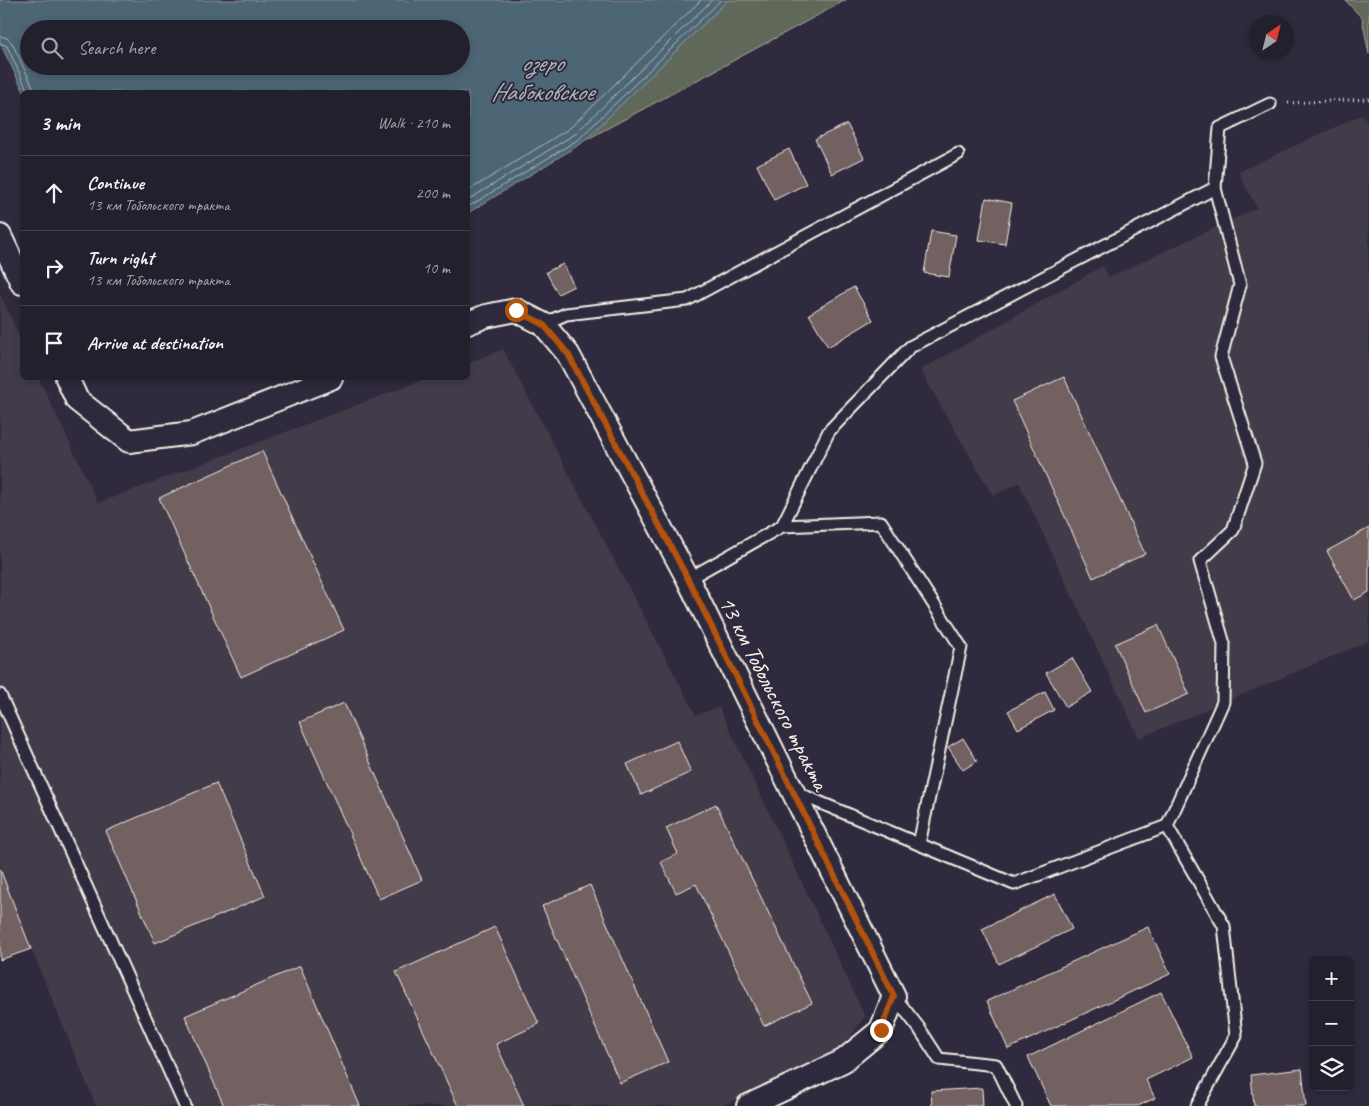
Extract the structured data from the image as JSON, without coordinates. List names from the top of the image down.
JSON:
{
  "streets": {
    "street": ["13 км Тобольского тракта"]
  },
  "water": ["озеро Набоковское"],
  "north": "top right",
  "page": {
    "search": "Search here",
    "heading": ["3 min", "Walk · 210 m"],
    "list": [
      ["Continue", "13 км Тобольского тракта", "200 m"],
      ["Turn right", "13 км Тобольского тракта", "10 m"],
      "Arrive at destination"
    ],
    "map_buttons": ["+", "−"]
  }
}
